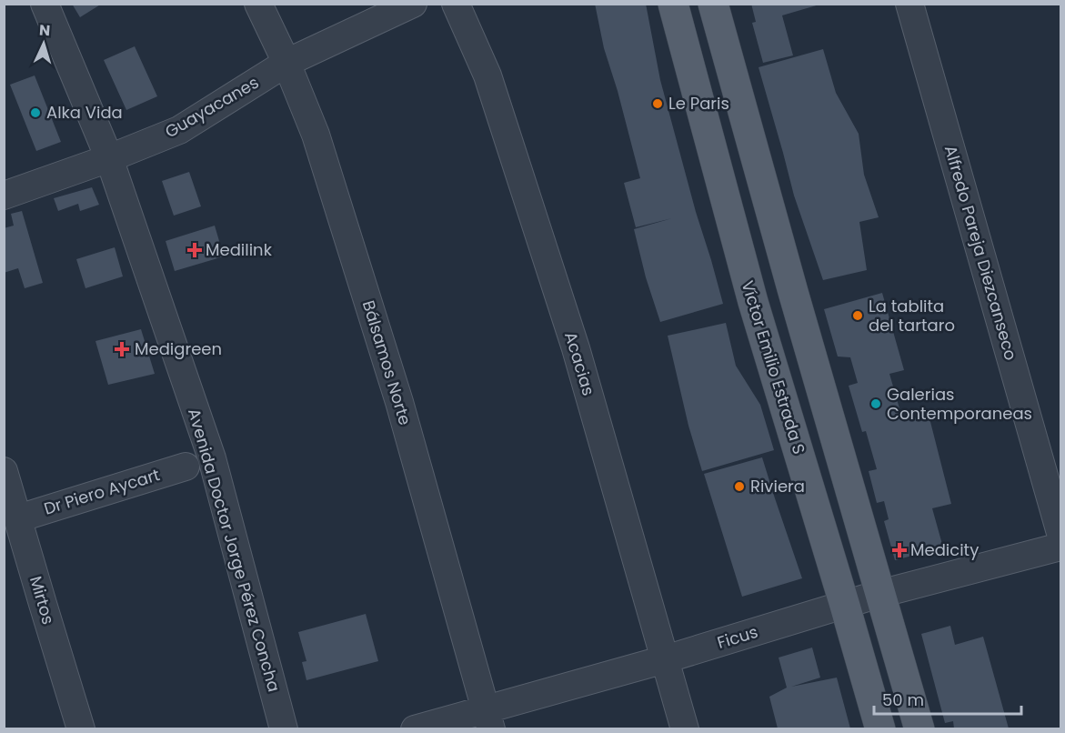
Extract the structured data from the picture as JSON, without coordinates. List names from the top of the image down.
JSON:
{
  "streets": {
    "main road": ["Víctor Emilio Estrada S"],
    "street": [
      "Guayacanes",
      "Alfredo Pareja Diezcanseco",
      "Bálsamos Norte",
      "Acacias",
      "Dr Piero Aycart",
      "Avenida Doctor Jorge Pérez Concha",
      "Mirtos",
      "Ficus"
    ]
  },
  "crossings": [
    ["Guayacanes", "Bálsamos Norte"],
    ["Guayacanes", "Avenida Doctor Jorge Pérez Concha"],
    ["Bálsamos Norte", "Ficus"],
    ["Acacias", "Ficus"],
    ["Víctor Emilio Estrada S", "Ficus"],
    ["Dr Piero Aycart", "Mirtos"]
  ],
  "places": {
    "other": [
      "Le Paris",
      "Alka Vida",
      "La tablita del tartaro",
      "Galerias Contemporaneas",
      "Riviera"
    ],
    "health": ["Medilink", "Medigreen", "Medicity"]
  },
  "scale_bar": "50 m",
  "north": "top"
}
